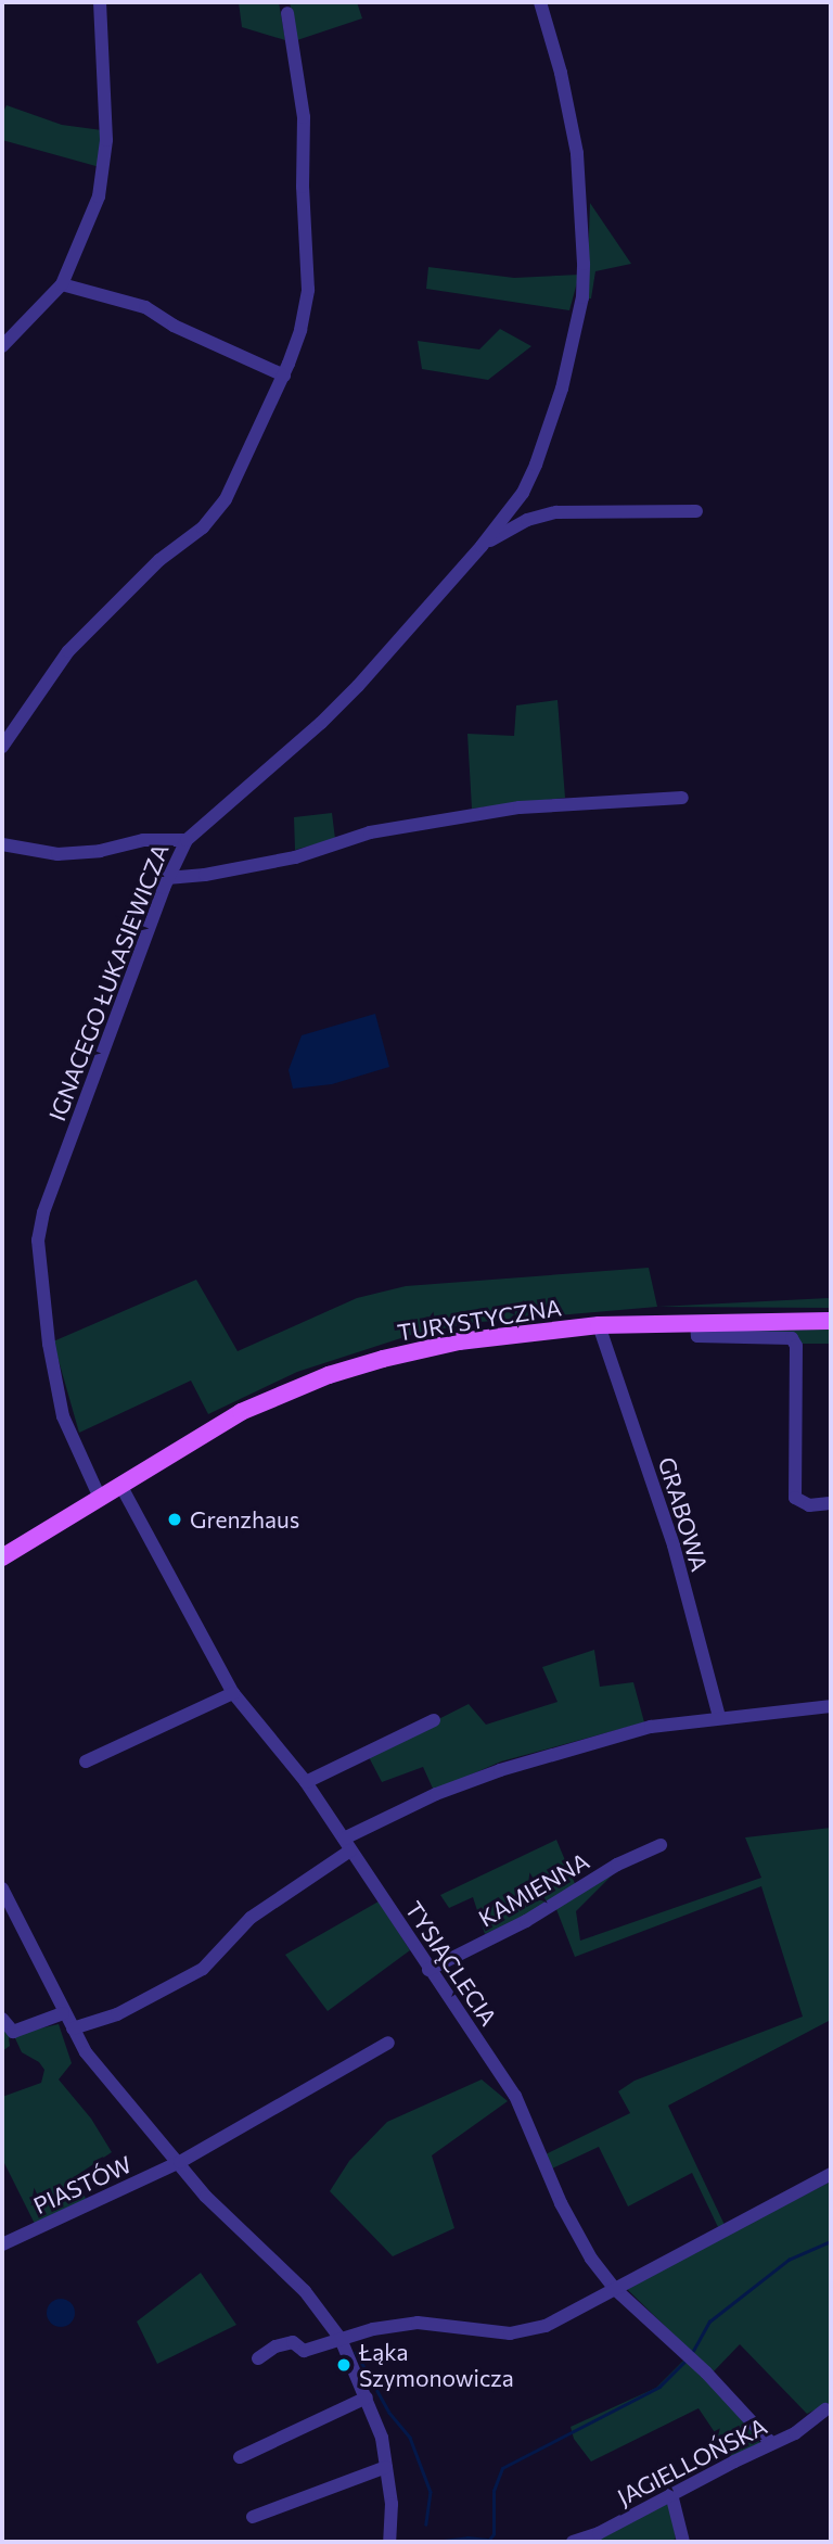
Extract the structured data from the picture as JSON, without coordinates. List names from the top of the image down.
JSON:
{
  "streets": {
    "main road": ["TURYSTYCZNA"],
    "street": [
      "IGNACEGO ŁUKASIEWICZA",
      "GRABOWA",
      "KAMIENNA",
      "TYSIĄCLECIA",
      "PIASTÓW",
      "JAGIELLOŃSKA"
    ]
  },
  "crossings": [
    ["IGNACEGO ŁUKASIEWICZA", "TURYSTYCZNA"],
    ["TURYSTYCZNA", "GRABOWA"],
    ["TURYSTYCZNA", "TYSIĄCLECIA"],
    ["KAMIENNA", "TYSIĄCLECIA"],
    ["TYSIĄCLECIA", "JAGIELLOŃSKA"]
  ],
  "places": ["Grenzhaus", "Łąka Szymonowicza"]
}
